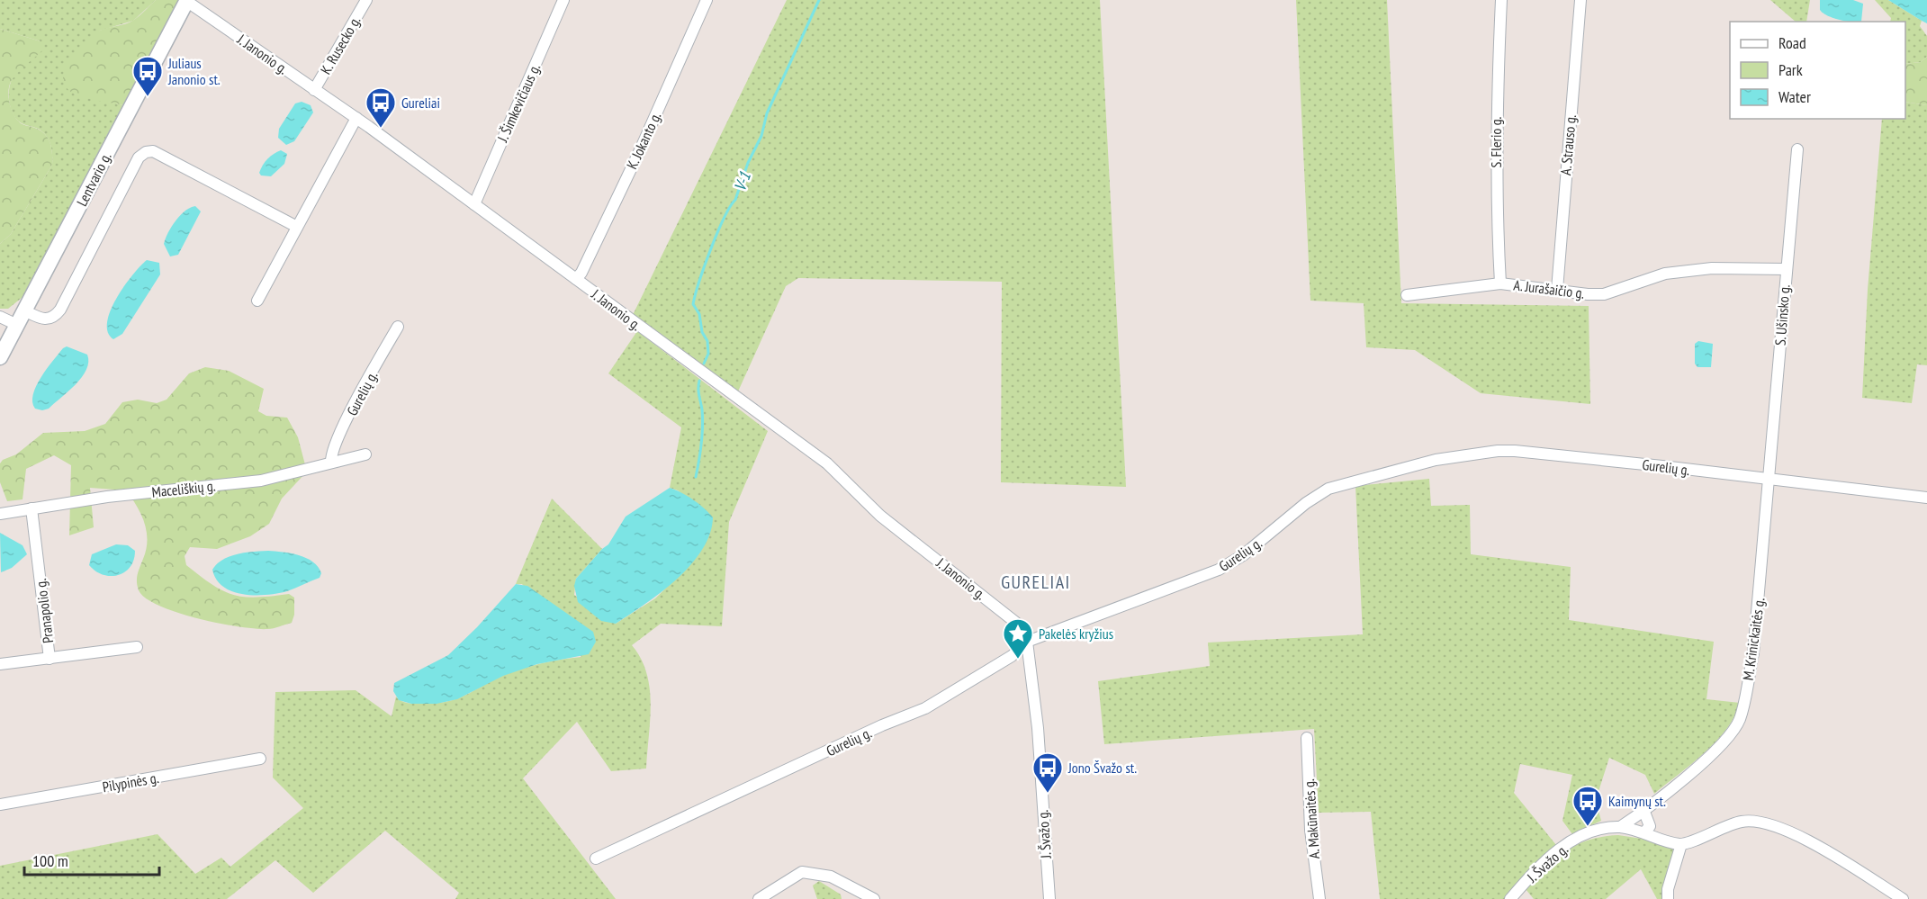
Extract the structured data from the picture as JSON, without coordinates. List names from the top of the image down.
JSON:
{
  "streets": {
    "main road": ["Lentvario g."],
    "street": [
      "K. Rusecko g.",
      "J. Janonio g.",
      "J. Šimkevičiaus g.",
      "K. Jokanto g.",
      "S. Flerio g.",
      "A. Strauso g.",
      "A. Jurašaičio g.",
      "S. Ušinsko g.",
      "Gurelių g.",
      "Maceliškių g.",
      "Pranapolio g.",
      "M. Krinickaitės g.",
      "Pilypinės g.",
      "A. Makūnaitės g.",
      "J. Švažo g."
    ]
  },
  "crossings": [
    ["K. Rusecko g.", "J. Janonio g."],
    ["J. Janonio g.", "J. Šimkevičiaus g."],
    ["J. Janonio g.", "K. Jokanto g."],
    ["J. Janonio g.", "Lentvario g."],
    ["J. Janonio g.", "Gurelių g."],
    ["J. Janonio g.", "J. Švažo g."],
    ["S. Flerio g.", "A. Jurašaičio g."],
    ["A. Strauso g.", "A. Jurašaičio g."],
    ["A. Jurašaičio g.", "S. Ušinsko g."],
    ["S. Ušinsko g.", "Gurelių g."],
    ["S. Ušinsko g.", "M. Krinickaitės g."],
    ["Gurelių g.", "Maceliškių g."],
    ["Gurelių g.", "M. Krinickaitės g."],
    ["Gurelių g.", "J. Švažo g."],
    ["Maceliškių g.", "Pranapolio g."],
    ["M. Krinickaitės g.", "J. Švažo g."]
  ],
  "districts": ["GURELIAI"],
  "water": ["V-1"],
  "places": {
    "bus stop": [
      "Juliaus Janonio st.",
      "Gureliai",
      "Jono Švažo st.",
      "Kaimynų st."
    ],
    "place": ["Pakelės kryžius"]
  },
  "legend": ["Road", "Park", "Water"],
  "scale_bar": "100 m"
}
